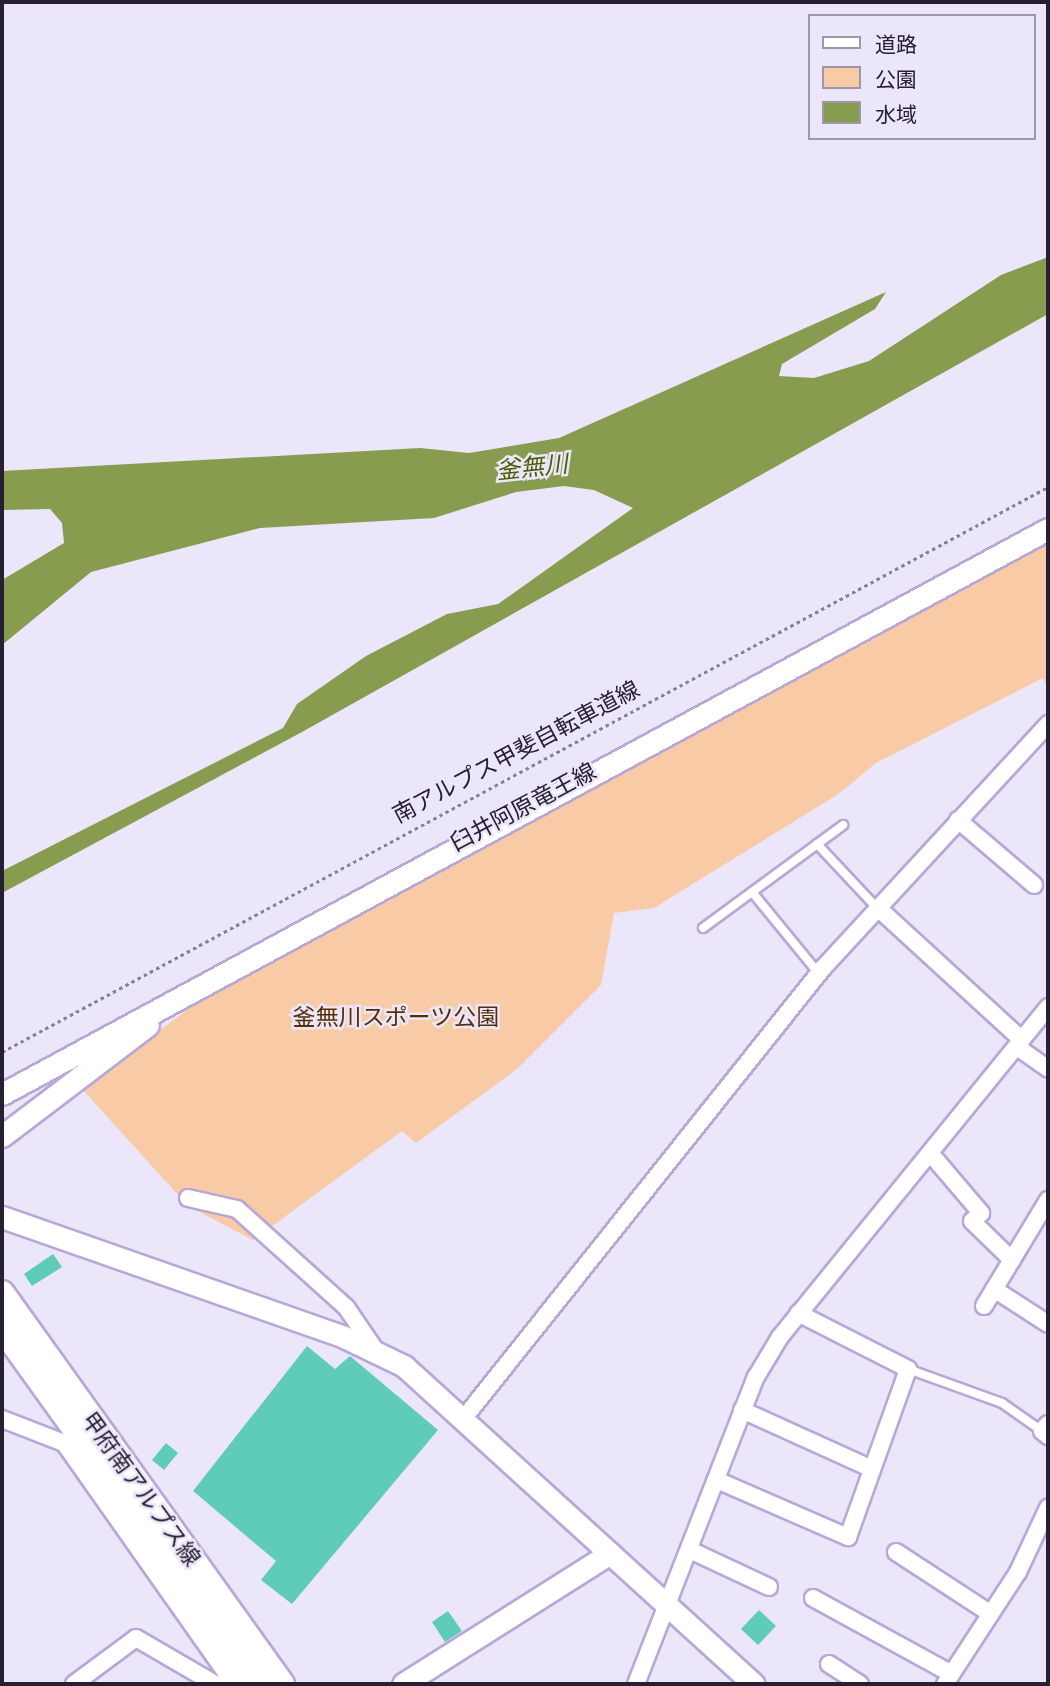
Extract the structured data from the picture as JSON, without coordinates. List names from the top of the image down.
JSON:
{
  "streets": {
    "main road": ["臼井阿原竜王線", "甲府南アルプス線"],
    "path": ["南アルプス甲斐自転車道線"]
  },
  "water": ["釜無川"],
  "parks": ["釜無川スポーツ公園"],
  "legend": ["道路", "公園", "水域"]
}
